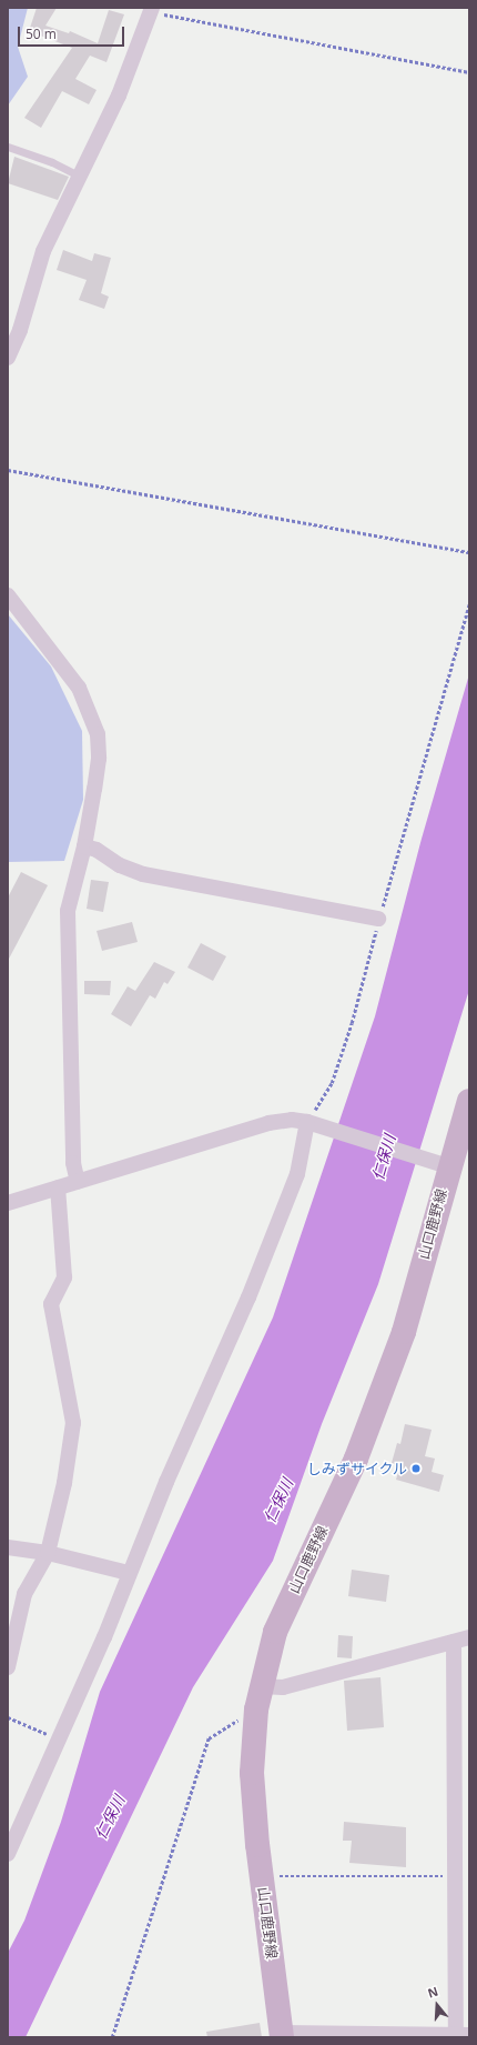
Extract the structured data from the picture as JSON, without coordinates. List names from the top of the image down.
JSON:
{
  "streets": {
    "main road": ["山口鹿野線"]
  },
  "water": ["仁保川"],
  "places": ["しみずサイクル"],
  "scale_bar": "50 m",
  "north": "top"
}
